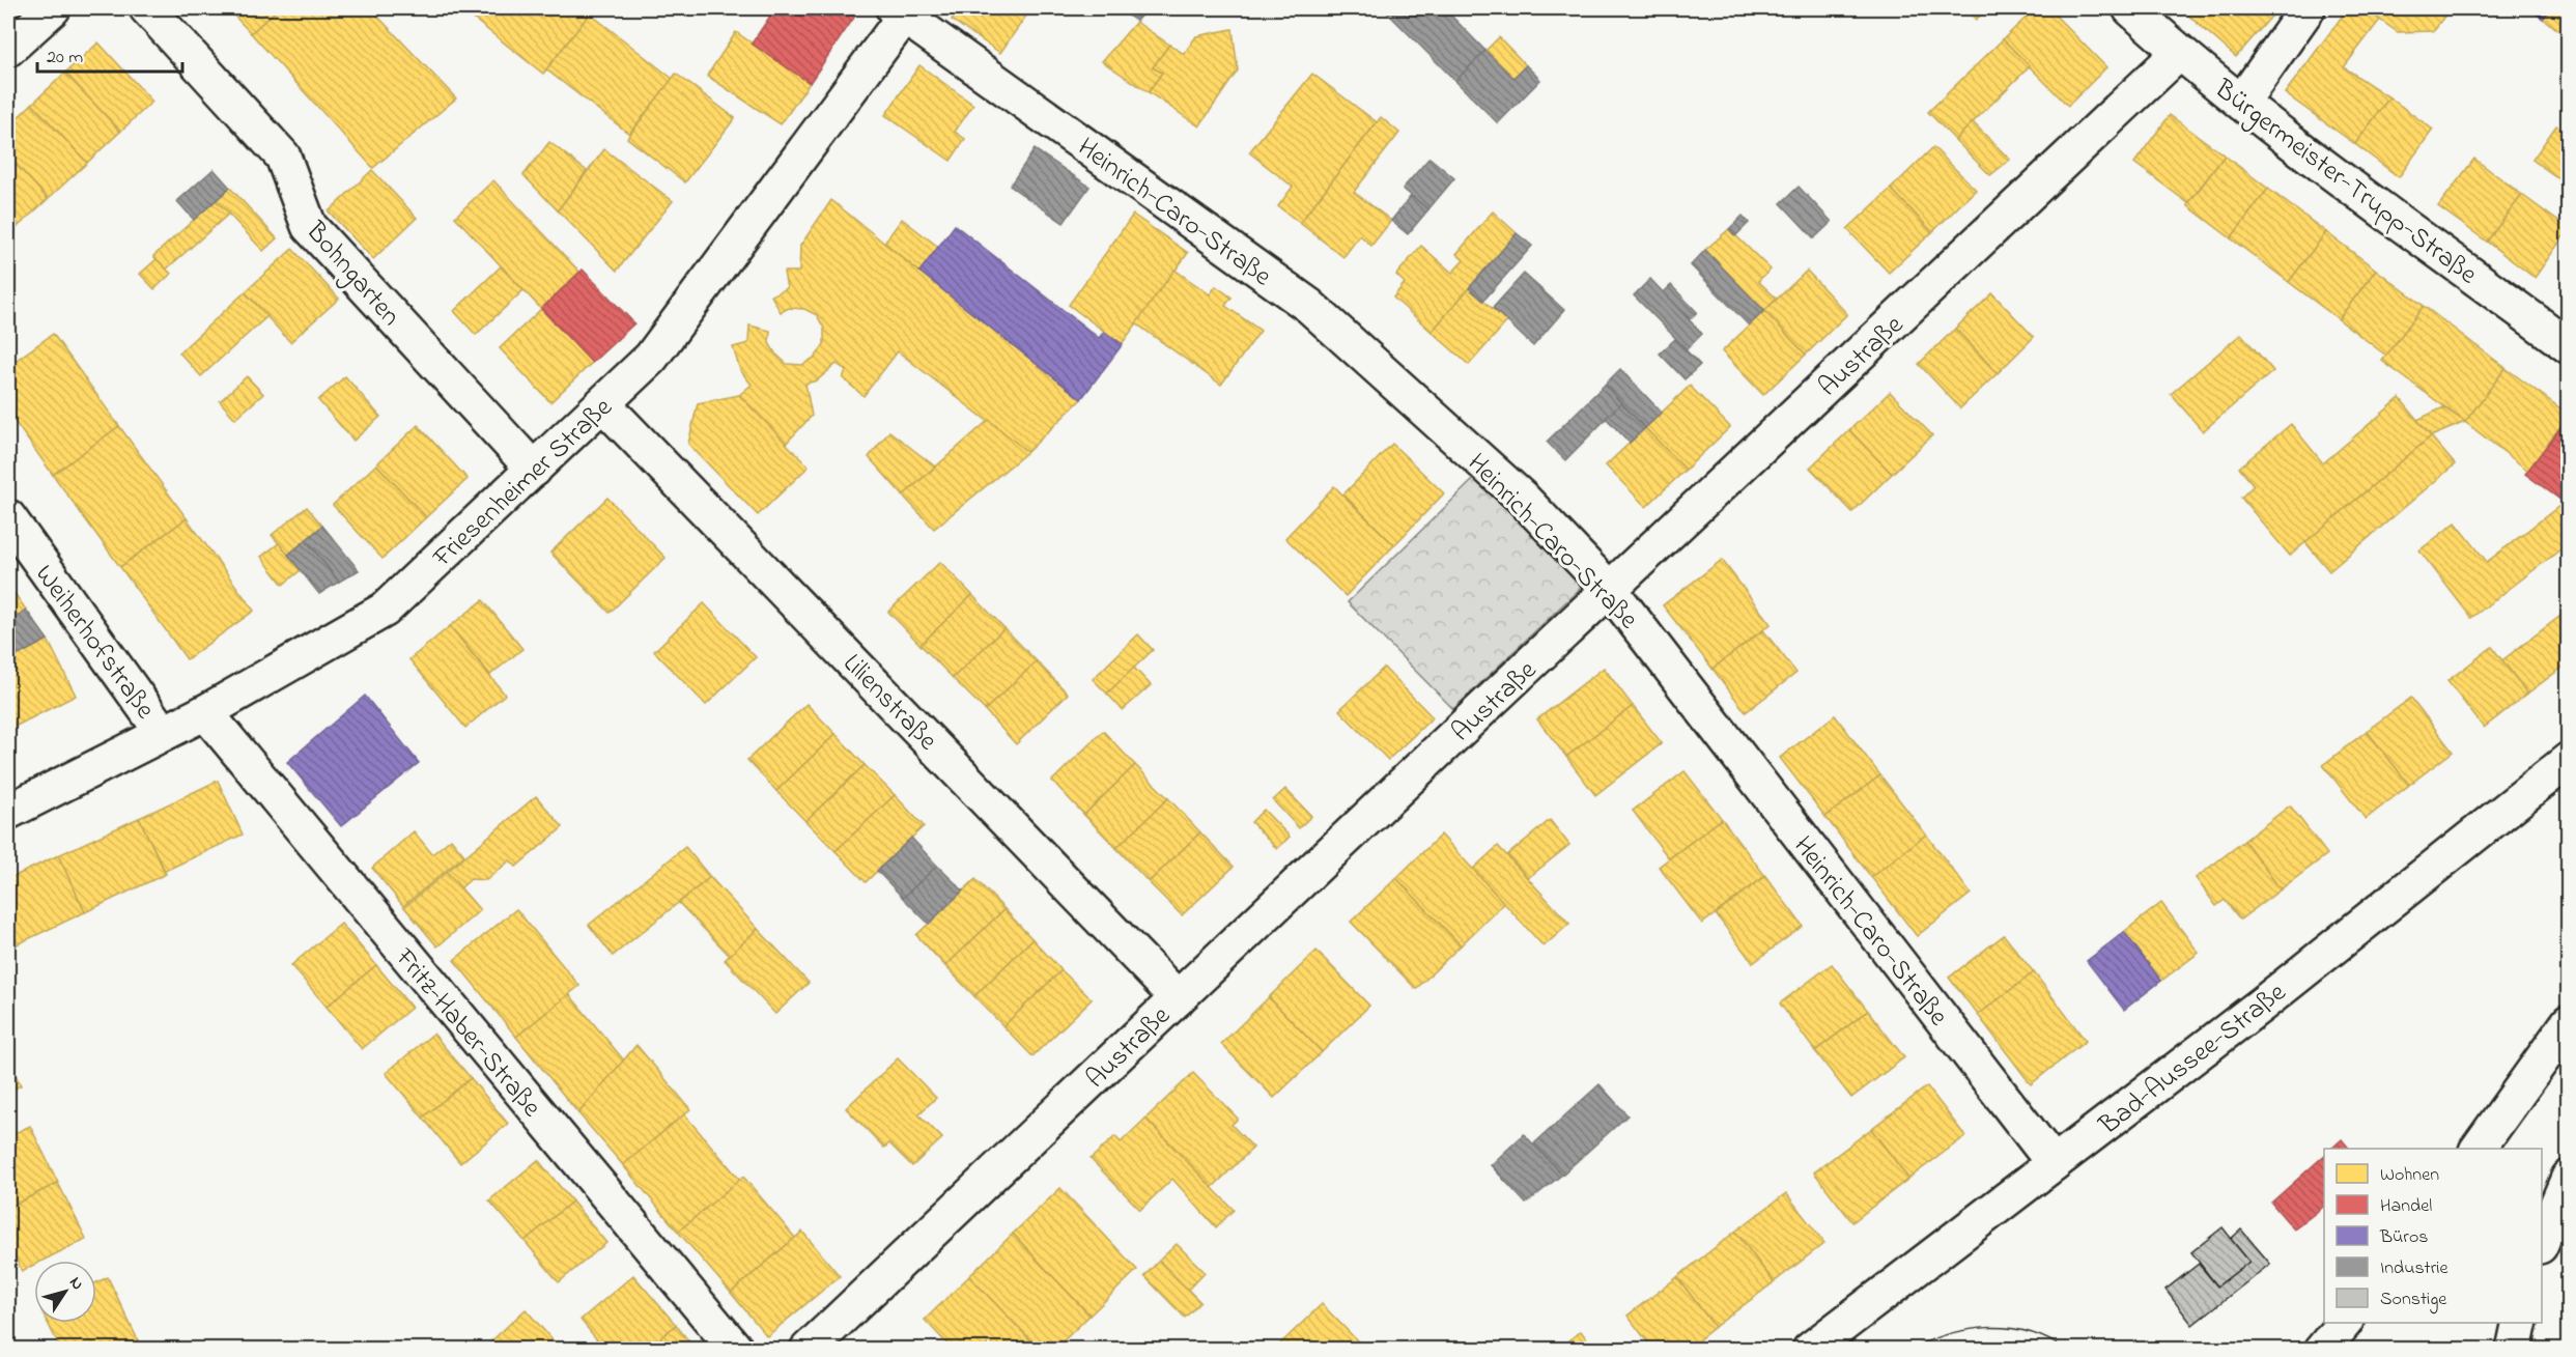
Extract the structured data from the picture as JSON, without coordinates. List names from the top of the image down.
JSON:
{
  "streets": {
    "main road": [
      "Bürgermeister-Trupp-Straße",
      "Heinrich-Caro-Straße",
      "Bohngarten",
      "Austraße",
      "Friesenheimer Straße",
      "Weiherhofstraße",
      "Lilienstraße",
      "Fritz-Haber-Straße",
      "Bad-Aussee-Straße"
    ]
  },
  "crossings": [
    ["Bürgermeister-Trupp-Straße", "Austraße"],
    ["Heinrich-Caro-Straße", "Austraße"],
    ["Heinrich-Caro-Straße", "Friesenheimer Straße"],
    ["Heinrich-Caro-Straße", "Bad-Aussee-Straße"],
    ["Bohngarten", "Friesenheimer Straße"],
    ["Austraße", "Lilienstraße"],
    ["Friesenheimer Straße", "Weiherhofstraße"],
    ["Friesenheimer Straße", "Lilienstraße"],
    ["Friesenheimer Straße", "Fritz-Haber-Straße"]
  ],
  "legend": [
    "Wohnen",
    "Handel",
    "Büros",
    "Industrie",
    "Sonstige"
  ],
  "scale_bar": "20 m",
  "north": "top right"
}
